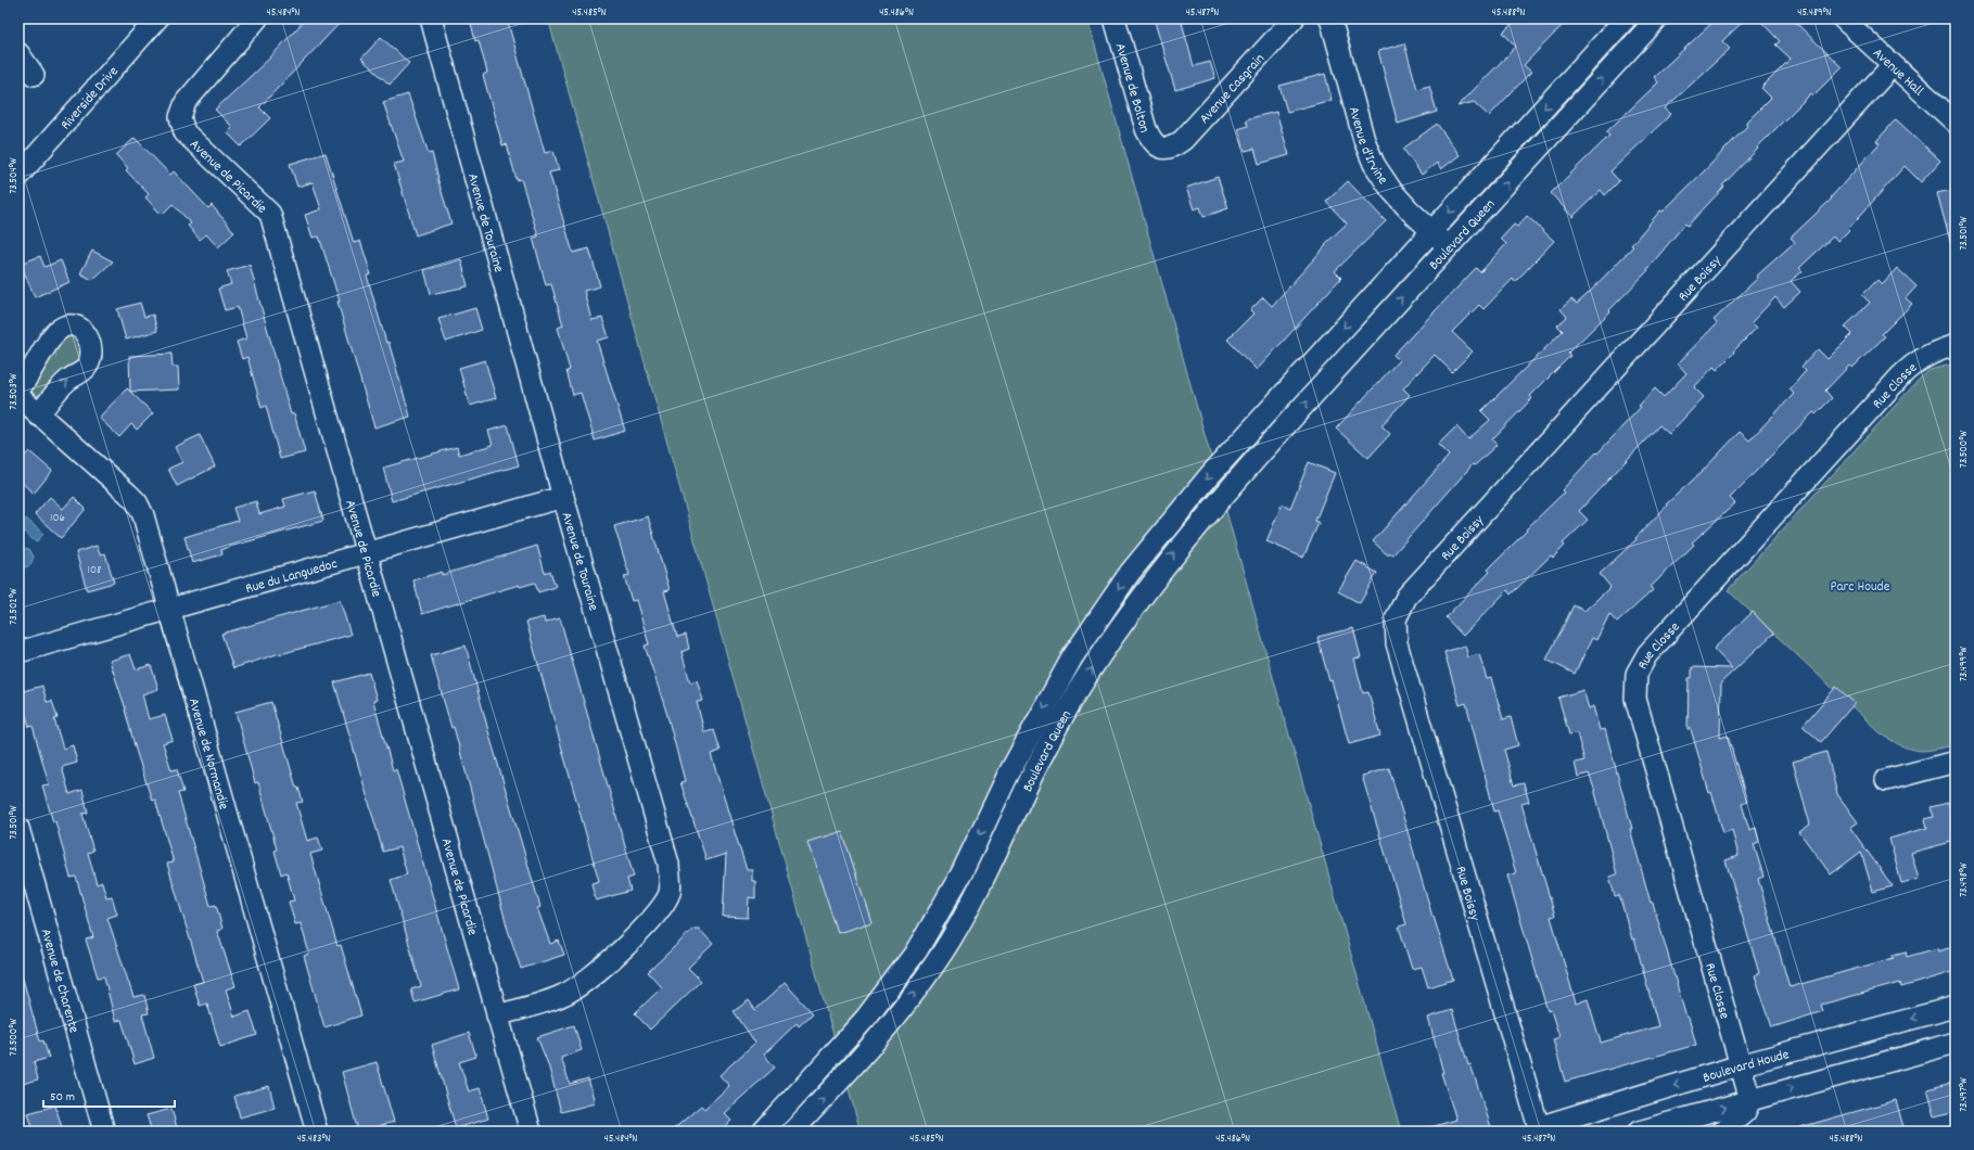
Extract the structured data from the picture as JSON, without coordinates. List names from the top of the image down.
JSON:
{
  "streets": {
    "street": [
      "Avenue Hall",
      "Avenue de Bolton",
      "Avenue Casgrain",
      "Riverside Drive",
      "Avenue d'Irvine",
      "Avenue de Picardie",
      "Avenue de Touraine",
      "Boulevard Queen",
      "Rue Boissy",
      "Rue Closse",
      "Rue du Languedoc",
      "Avenue de Normandie",
      "Avenue de Charente",
      "Boulevard Houde"
    ]
  },
  "crossings": [
    ["Avenue Hall", "Rue Boissy"],
    ["Avenue de Bolton", "Avenue Casgrain"],
    ["Avenue d'Irvine", "Boulevard Queen"],
    ["Avenue de Picardie", "Avenue de Touraine"],
    ["Avenue de Picardie", "Rue du Languedoc"],
    ["Avenue de Touraine", "Rue du Languedoc"],
    ["Rue Boissy", "Boulevard Houde"],
    ["Rue Closse", "Boulevard Houde"],
    ["Rue du Languedoc", "Avenue de Normandie"]
  ],
  "parks": ["Parc Houde"],
  "house_numbers": ["106", "108"],
  "scale_bar": "50 m",
  "coordinates": [
    "45.484°N",
    "45.485°N",
    "45.486°N",
    "45.487°N",
    "45.488°N",
    "45.489°N",
    "73.504°W",
    "73.501°W",
    "73.503°W",
    "73.500°W",
    "73.502°W",
    "73.499°W",
    "73.498°W",
    "73.497°W",
    "45.483°N"
  ]
}
